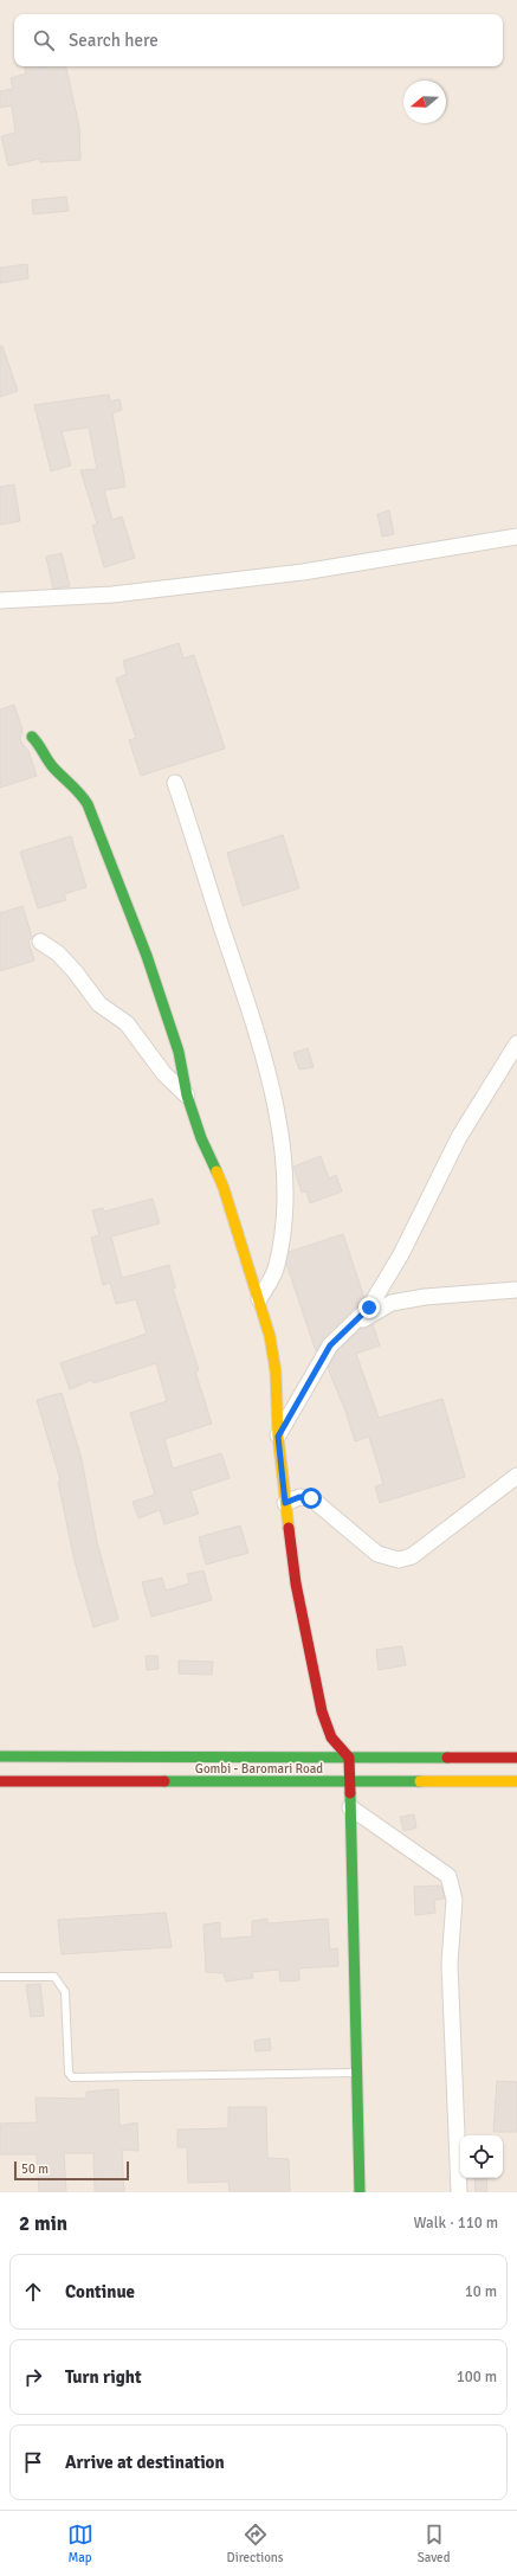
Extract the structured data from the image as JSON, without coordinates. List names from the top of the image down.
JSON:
{
  "streets": {
    "street": ["Gombi - Baromari Road"]
  },
  "scale_bar": "50 m",
  "north": "left",
  "page": {
    "search": "Search here",
    "scale": "50 m",
    "heading": ["2 min", "Walk · 110 m"],
    "list": [
      ["Continue", "10 m"],
      ["Turn right", "100 m"],
      "Arrive at destination"
    ],
    "nav": ["Map", "Directions", "Saved"]
  }
}
